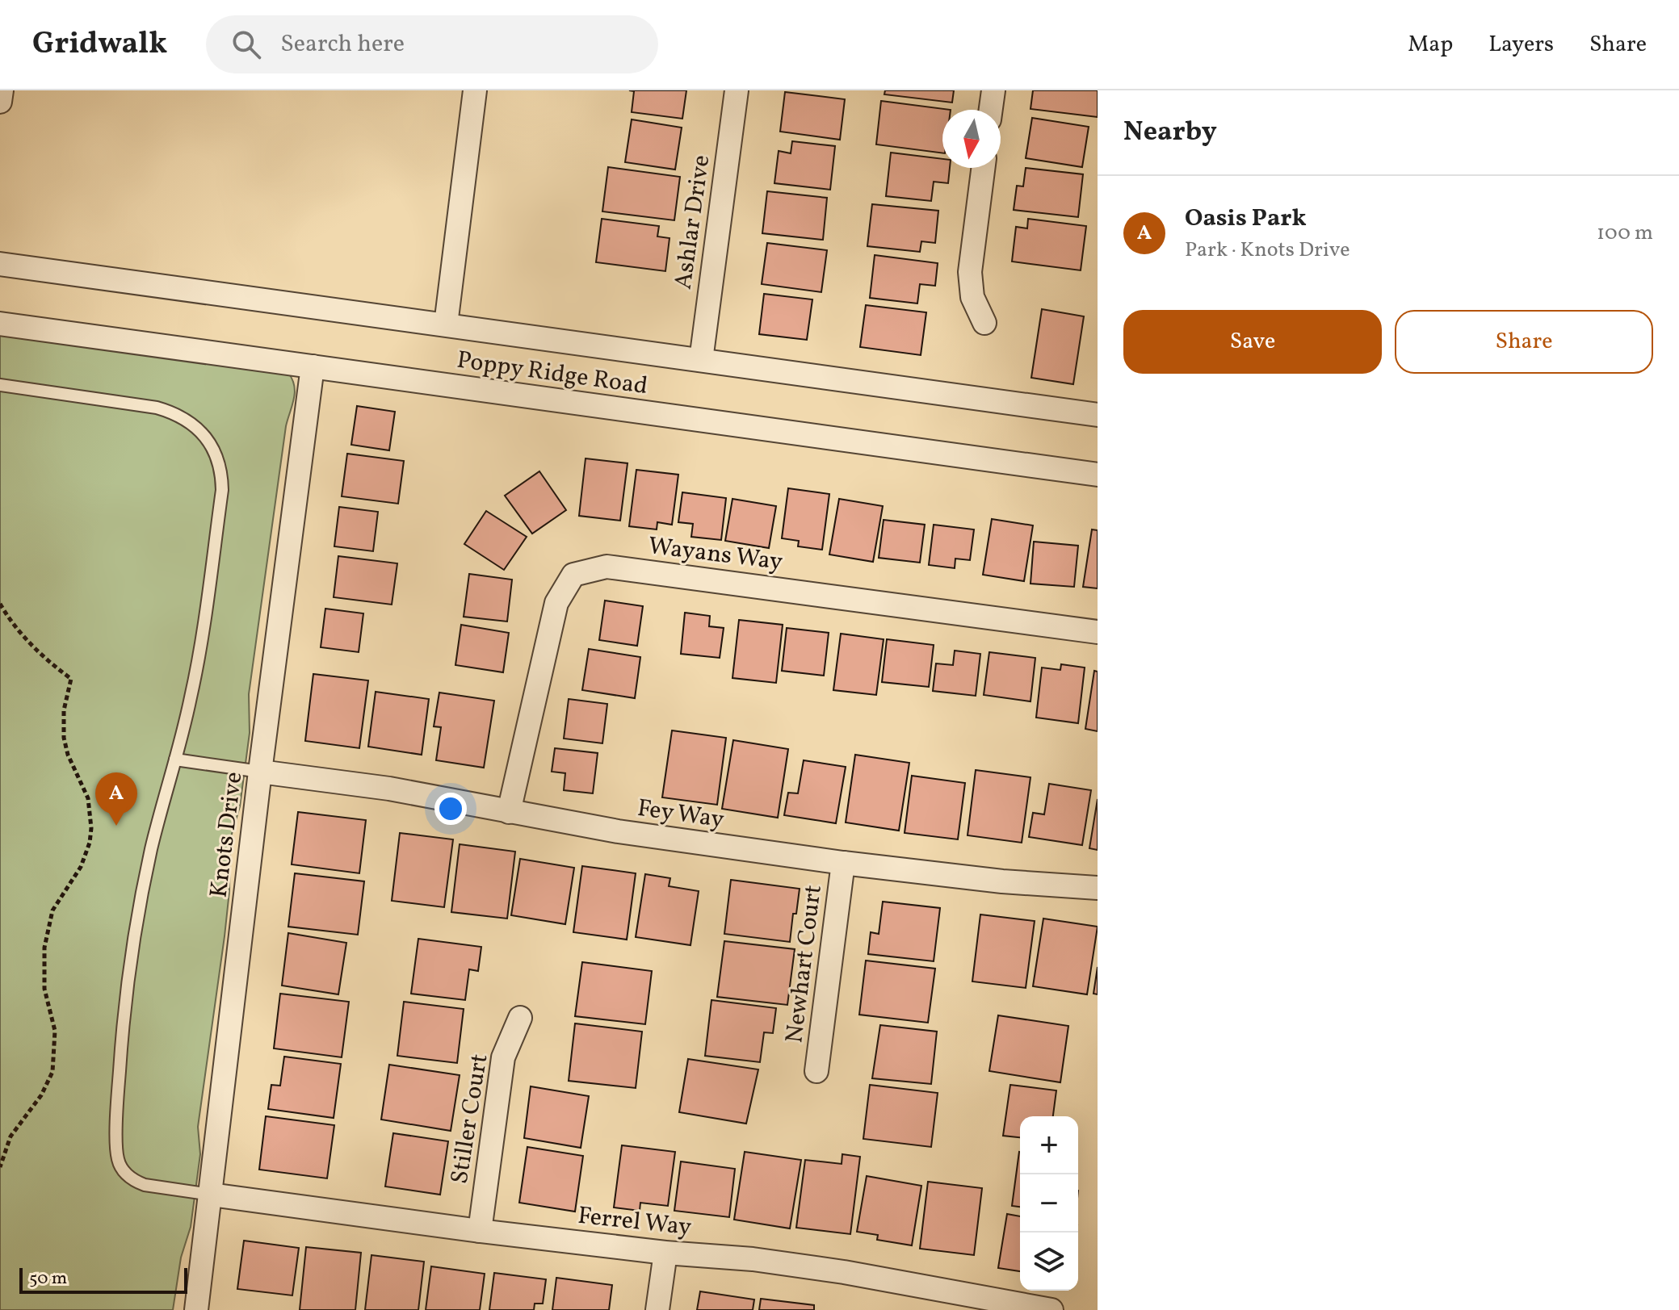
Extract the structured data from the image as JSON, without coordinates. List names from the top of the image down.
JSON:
{
  "streets": {
    "street": [
      "Ashlar Drive",
      "Poppy Ridge Road",
      "Wayans Way",
      "Fey Way",
      "Knots Drive",
      "Newhart Court",
      "Stiller Court",
      "Ferrel Way"
    ]
  },
  "crossings": [
    ["Ashlar Drive", "Poppy Ridge Road"],
    ["Poppy Ridge Road", "Knots Drive"],
    ["Wayans Way", "Fey Way"],
    ["Fey Way", "Knots Drive"],
    ["Fey Way", "Newhart Court"],
    ["Knots Drive", "Ferrel Way"],
    ["Stiller Court", "Ferrel Way"]
  ],
  "scale_bar": "50 m",
  "north": "bottom",
  "page": {
    "header": "Gridwalk",
    "search": "Search here",
    "nav": ["Map", "Layers", "Share"],
    "heading": "Nearby",
    "list": [
      {
        "mark": "A",
        "name": "Oasis Park",
        "note": "Park · Knots Drive",
        "value": "100 m"
      }
    ],
    "buttons": ["Save", "Share"],
    "pins": "A",
    "map_buttons": ["+", "−"],
    "scale": "50 m"
  }
}
